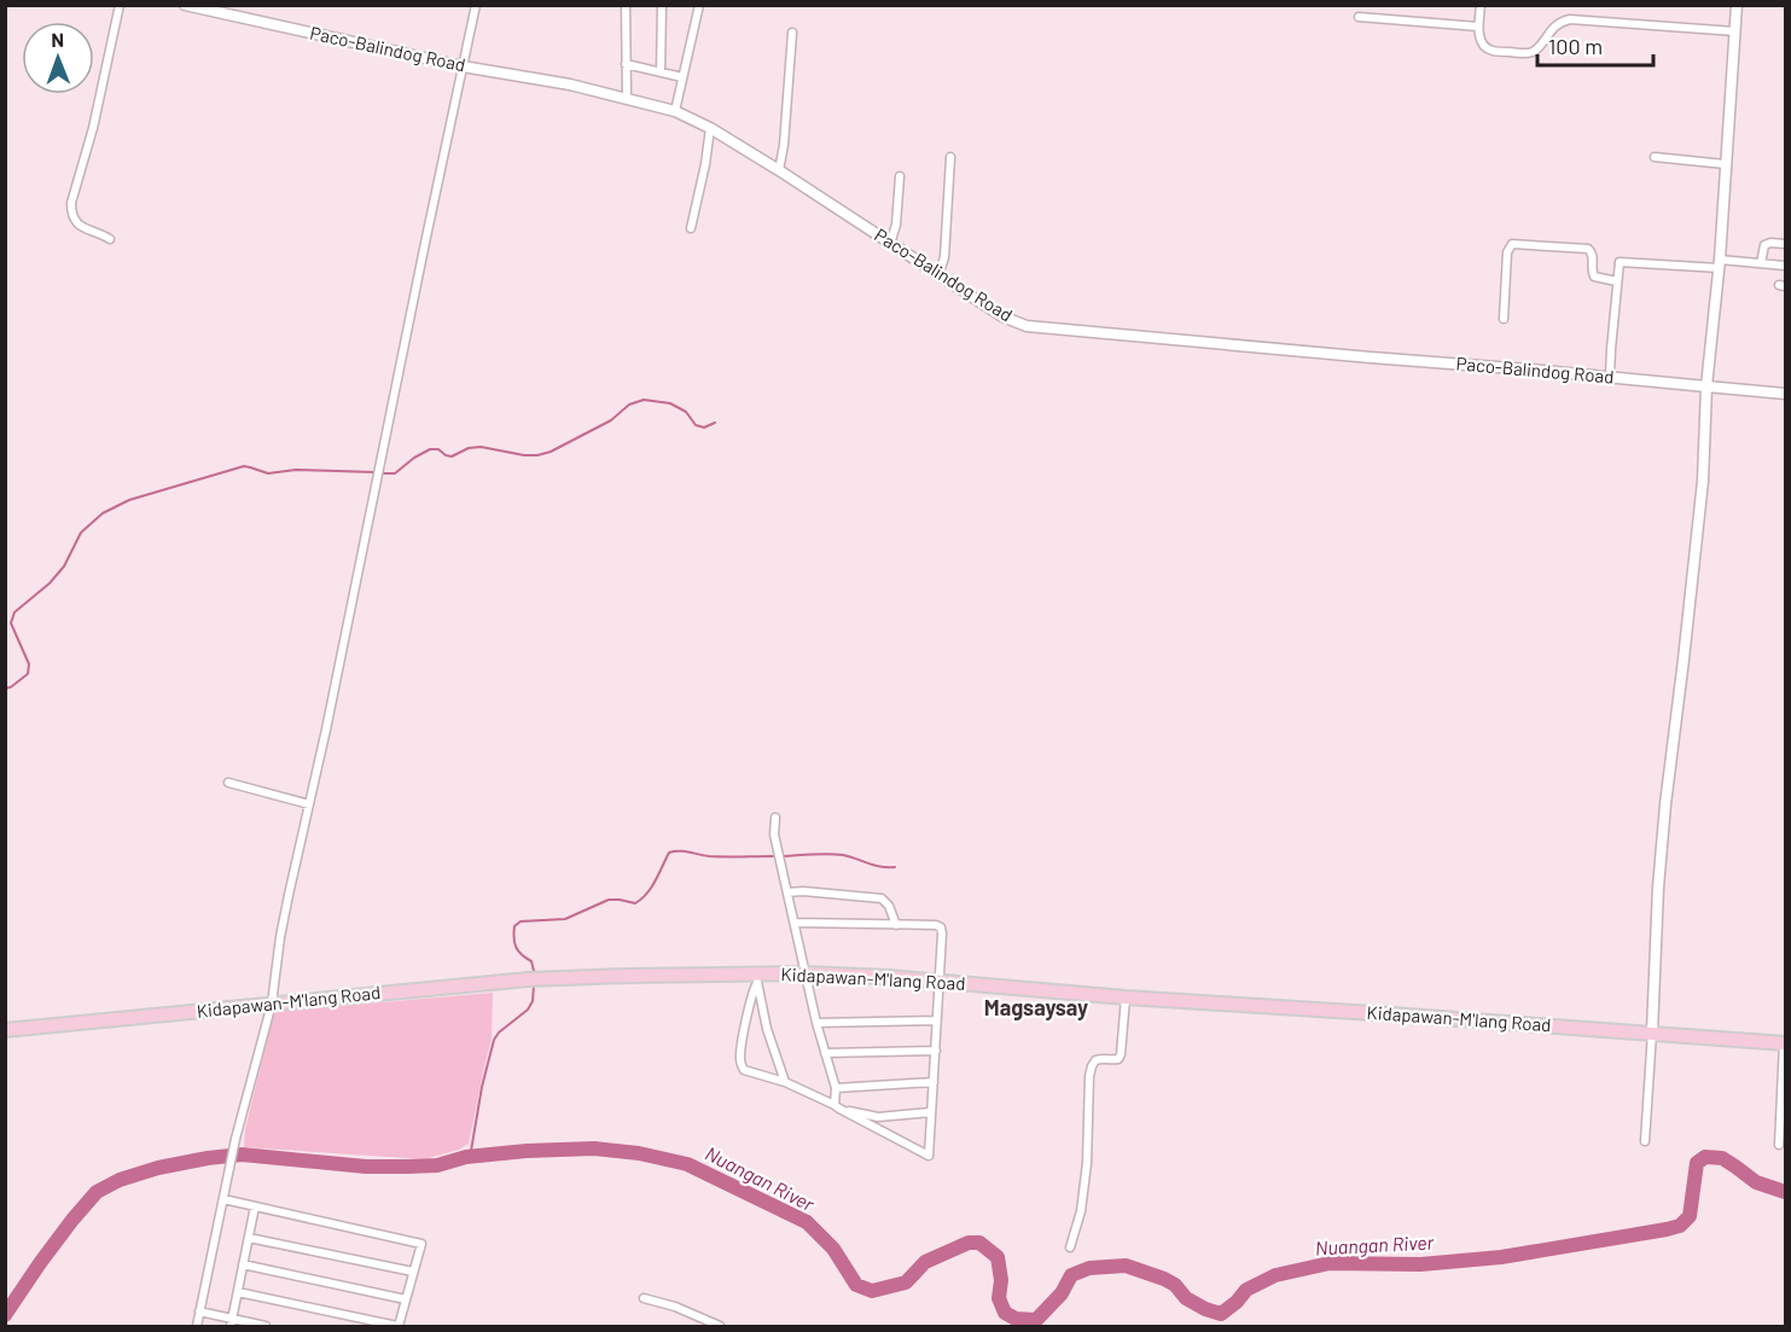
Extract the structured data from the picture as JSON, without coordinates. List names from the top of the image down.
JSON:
{
  "streets": {
    "main road": ["Kidapawan-M'lang Road"],
    "street": ["Paco-Balindog Road"]
  },
  "districts": ["Magsaysay"],
  "water": ["Nuangan River"],
  "scale_bar": "100 m",
  "north": "top"
}
